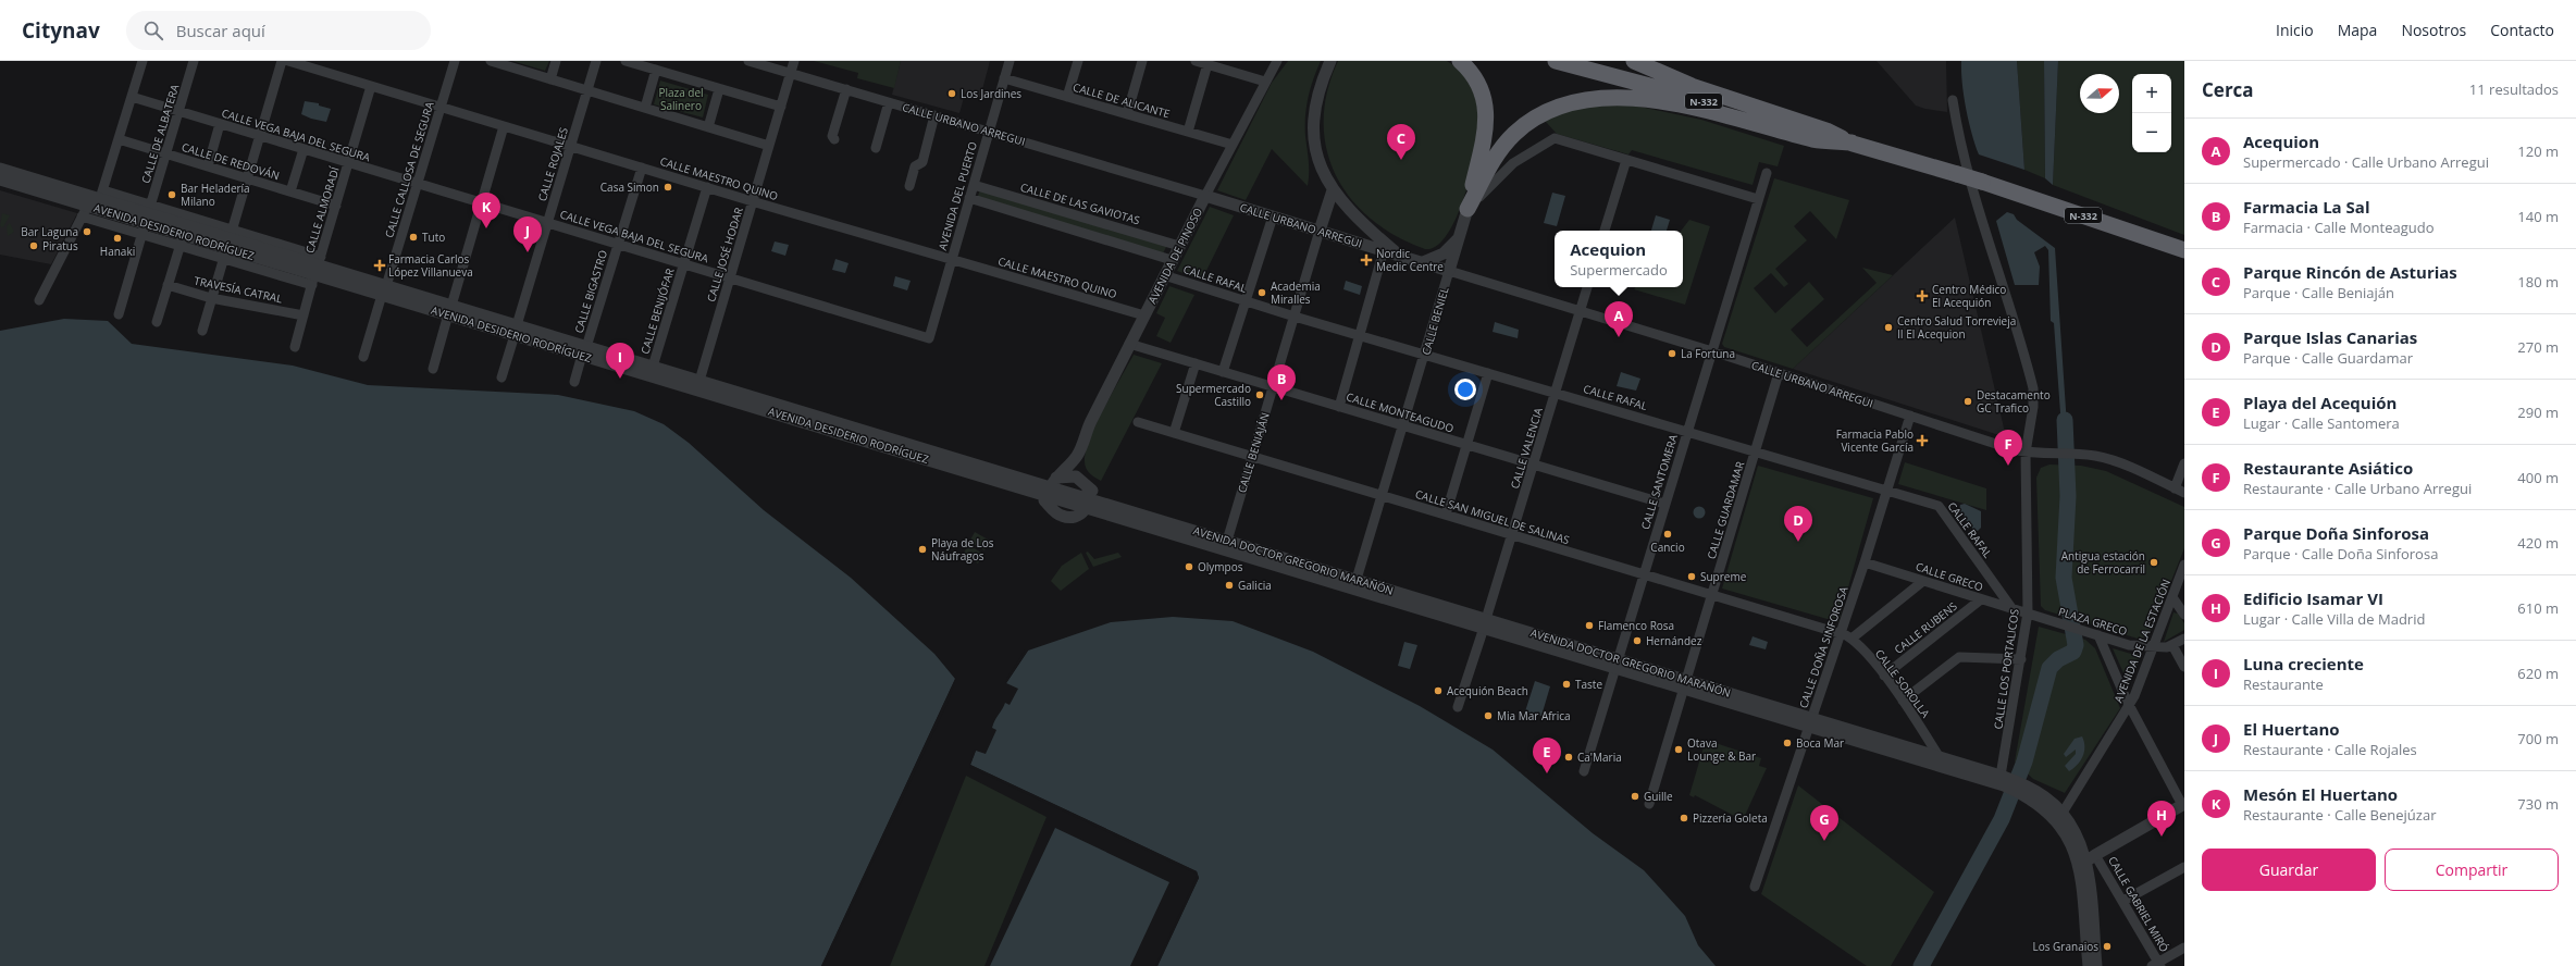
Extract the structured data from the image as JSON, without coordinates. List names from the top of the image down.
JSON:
{
  "streets": {
    "highway": ["N-332"],
    "street": [
      "CALLE DE ALICANTE",
      "CALLE URBANO ARREGUI",
      "CALLE DE ALBATERA",
      "CALLE VEGA BAJA DEL SEGURA",
      "CALLE DE REDOVÁN",
      "CALLE ROJALES",
      "CALLE CALLOSA DE SEGURA",
      "CALLE MAESTRO QUINO",
      "AVENIDA DEL PUERTO",
      "CALLE DE LAS GAVIOTAS",
      "CALLE ALMORADÍ",
      "AVENIDA DESIDERIO RODRÍGUEZ",
      "CALLE JOSÉ HODAR",
      "AVENIDA DE PINOSO",
      "CALLE RAFAL",
      "TRAVESÍA CATRAL",
      "CALLE BIGASTRO",
      "CALLE BENIJÓFAR",
      "CALLE BENIEL",
      "CALLE MONTEAGUDO",
      "CALLE VALENCIA",
      "CALLE BENIAJÁN",
      "CALLE SANTOMERA",
      "CALLE GUARDAMAR",
      "CALLE SAN MIGUEL DE SALINAS",
      "AVENIDA DOCTOR GREGORIO MARAÑÓN",
      "CALLE GRECO",
      "PLAZA GRECO",
      "CALLE RUBENS",
      "AVENIDA DE LA ESTACIÓN",
      "CALLE DOÑA SINFOROSA",
      "CALLE LOS PORTALICOS",
      "CALLE SOROLLA",
      "CALLE GABRIEL MIRÓ"
    ]
  },
  "crossings": [
    ["CALLE DE ALICANTE", "AVENIDA DEL PUERTO"],
    ["CALLE DE ALICANTE", "AVENIDA DE PINOSO"],
    ["CALLE URBANO ARREGUI", "AVENIDA DEL PUERTO"],
    ["CALLE URBANO ARREGUI", "CALLE JOSÉ HODAR"],
    ["CALLE URBANO ARREGUI", "AVENIDA DE PINOSO"],
    ["CALLE URBANO ARREGUI", "CALLE BENIEL"],
    ["CALLE URBANO ARREGUI", "CALLE VALENCIA"],
    ["CALLE URBANO ARREGUI", "CALLE BENIAJÁN"],
    ["CALLE URBANO ARREGUI", "CALLE SANTOMERA"],
    ["CALLE URBANO ARREGUI", "CALLE GUARDAMAR"],
    ["CALLE URBANO ARREGUI", "CALLE DOÑA SINFOROSA"],
    ["CALLE URBANO ARREGUI", "CALLE LOS PORTALICOS"],
    ["CALLE DE ALBATERA", "CALLE VEGA BAJA DEL SEGURA"],
    ["CALLE DE ALBATERA", "CALLE DE REDOVÁN"],
    ["CALLE DE ALBATERA", "AVENIDA DESIDERIO RODRÍGUEZ"],
    ["CALLE VEGA BAJA DEL SEGURA", "CALLE ROJALES"],
    ["CALLE VEGA BAJA DEL SEGURA", "CALLE CALLOSA DE SEGURA"],
    ["CALLE VEGA BAJA DEL SEGURA", "AVENIDA DEL PUERTO"],
    ["CALLE VEGA BAJA DEL SEGURA", "CALLE ALMORADÍ"],
    ["CALLE VEGA BAJA DEL SEGURA", "CALLE JOSÉ HODAR"],
    ["CALLE VEGA BAJA DEL SEGURA", "CALLE BIGASTRO"],
    ["CALLE VEGA BAJA DEL SEGURA", "CALLE BENIJÓFAR"],
    ["CALLE DE REDOVÁN", "CALLE ALMORADÍ"],
    ["CALLE ROJALES", "CALLE MAESTRO QUINO"],
    ["CALLE ROJALES", "AVENIDA DESIDERIO RODRÍGUEZ"],
    ["CALLE CALLOSA DE SEGURA", "CALLE MAESTRO QUINO"],
    ["CALLE CALLOSA DE SEGURA", "AVENIDA DESIDERIO RODRÍGUEZ"],
    ["CALLE MAESTRO QUINO", "AVENIDA DEL PUERTO"],
    ["CALLE MAESTRO QUINO", "CALLE ALMORADÍ"],
    ["CALLE MAESTRO QUINO", "CALLE JOSÉ HODAR"],
    ["CALLE MAESTRO QUINO", "AVENIDA DE PINOSO"],
    ["CALLE MAESTRO QUINO", "CALLE BIGASTRO"],
    ["CALLE MAESTRO QUINO", "CALLE BENIJÓFAR"],
    ["AVENIDA DEL PUERTO", "CALLE DE LAS GAVIOTAS"],
    ["CALLE DE LAS GAVIOTAS", "AVENIDA DE PINOSO"],
    ["CALLE ALMORADÍ", "AVENIDA DESIDERIO RODRÍGUEZ"],
    ["CALLE ALMORADÍ", "TRAVESÍA CATRAL"],
    ["AVENIDA DESIDERIO RODRÍGUEZ", "CALLE JOSÉ HODAR"],
    ["AVENIDA DESIDERIO RODRÍGUEZ", "CALLE BIGASTRO"],
    ["AVENIDA DESIDERIO RODRÍGUEZ", "CALLE BENIJÓFAR"],
    ["AVENIDA DESIDERIO RODRÍGUEZ", "AVENIDA DOCTOR GREGORIO MARAÑÓN"],
    ["AVENIDA DE PINOSO", "CALLE RAFAL"],
    ["AVENIDA DE PINOSO", "CALLE MONTEAGUDO"],
    ["AVENIDA DE PINOSO", "AVENIDA DOCTOR GREGORIO MARAÑÓN"],
    ["CALLE RAFAL", "CALLE BENIEL"],
    ["CALLE RAFAL", "CALLE VALENCIA"],
    ["CALLE RAFAL", "CALLE BENIAJÁN"],
    ["CALLE RAFAL", "CALLE SANTOMERA"],
    ["CALLE RAFAL", "CALLE GUARDAMAR"],
    ["CALLE RAFAL", "CALLE GRECO"],
    ["CALLE RAFAL", "CALLE DOÑA SINFOROSA"],
    ["CALLE BENIEL", "CALLE MONTEAGUDO"],
    ["CALLE BENIEL", "CALLE SAN MIGUEL DE SALINAS"],
    ["CALLE BENIEL", "AVENIDA DOCTOR GREGORIO MARAÑÓN"],
    ["CALLE MONTEAGUDO", "CALLE VALENCIA"],
    ["CALLE MONTEAGUDO", "CALLE BENIAJÁN"],
    ["CALLE MONTEAGUDO", "CALLE SANTOMERA"],
    ["CALLE VALENCIA", "CALLE SAN MIGUEL DE SALINAS"],
    ["CALLE VALENCIA", "AVENIDA DOCTOR GREGORIO MARAÑÓN"],
    ["CALLE BENIAJÁN", "CALLE SAN MIGUEL DE SALINAS"],
    ["CALLE BENIAJÁN", "AVENIDA DOCTOR GREGORIO MARAÑÓN"],
    ["CALLE SANTOMERA", "CALLE SAN MIGUEL DE SALINAS"],
    ["CALLE SANTOMERA", "AVENIDA DOCTOR GREGORIO MARAÑÓN"],
    ["CALLE GUARDAMAR", "CALLE SAN MIGUEL DE SALINAS"],
    ["CALLE GUARDAMAR", "AVENIDA DOCTOR GREGORIO MARAÑÓN"],
    ["CALLE SAN MIGUEL DE SALINAS", "CALLE DOÑA SINFOROSA"],
    ["CALLE SAN MIGUEL DE SALINAS", "CALLE SOROLLA"],
    ["AVENIDA DOCTOR GREGORIO MARAÑÓN", "AVENIDA DE LA ESTACIÓN"],
    ["AVENIDA DOCTOR GREGORIO MARAÑÓN", "CALLE DOÑA SINFOROSA"],
    ["AVENIDA DOCTOR GREGORIO MARAÑÓN", "CALLE LOS PORTALICOS"],
    ["AVENIDA DOCTOR GREGORIO MARAÑÓN", "CALLE SOROLLA"],
    ["AVENIDA DOCTOR GREGORIO MARAÑÓN", "CALLE GABRIEL MIRÓ"],
    ["CALLE GRECO", "PLAZA GRECO"],
    ["CALLE GRECO", "CALLE RUBENS"],
    ["CALLE GRECO", "CALLE DOÑA SINFOROSA"],
    ["CALLE GRECO", "CALLE LOS PORTALICOS"],
    ["PLAZA GRECO", "AVENIDA DE LA ESTACIÓN"],
    ["PLAZA GRECO", "CALLE LOS PORTALICOS"],
    ["CALLE RUBENS", "CALLE SOROLLA"],
    ["CALLE DOÑA SINFOROSA", "CALLE SOROLLA"]
  ],
  "parks": ["Plaza del Salinero"],
  "places": {
    "other": [
      "Los Jardines",
      "Casa Simon",
      "Bar Heladería Milano",
      "Bar Laguna",
      "Tuto",
      "Hanaki",
      "Piratus",
      "Academia Miralles",
      "Centro Salud Torrevieja II El Acequion",
      "La Fortuna",
      "Supermercado Castillo",
      "Destacamento GC Trafico",
      "Cancio",
      "Playa de Los Náufragos",
      "Antigua estación de Ferrocarril",
      "Olympos",
      "Supreme",
      "Galicia",
      "Flamenco Rosa",
      "Hernández",
      "Taste",
      "Acequión Beach",
      "Mia Mar Africa",
      "Boca Mar",
      "Otava Lounge & Bar",
      "Ca'Maria",
      "Guille",
      "Pizzería Goleta",
      "Los Granaios"
    ],
    "health": [
      "Nordic Medic Centre",
      "Farmacia Carlos López Villanueva",
      "Centro Médico El Acequión",
      "Farmacia Pablo Vicente García"
    ]
  },
  "north": "right",
  "page": {
    "header": "Citynav",
    "search": "Buscar aquí",
    "nav": [
      "Inicio",
      "Mapa",
      "Nosotros",
      "Contacto"
    ],
    "heading": ["Cerca", "11 resultados"],
    "map_buttons": ["+", "−"],
    "list": [
      {
        "mark": "A",
        "name": "Acequion",
        "note": "Supermercado · Calle Urbano Arregui",
        "value": "120 m"
      },
      {
        "mark": "B",
        "name": "Farmacia La Sal",
        "note": "Farmacia · Calle Monteagudo",
        "value": "140 m"
      },
      {
        "mark": "C",
        "name": "Parque Rincón de Asturias",
        "note": "Parque · Calle Beniaján",
        "value": "180 m"
      },
      {
        "mark": "D",
        "name": "Parque Islas Canarias",
        "note": "Parque · Calle Guardamar",
        "value": "270 m"
      },
      {
        "mark": "E",
        "name": "Playa del Acequión",
        "note": "Lugar · Calle Santomera",
        "value": "290 m"
      },
      {
        "mark": "F",
        "name": "Restaurante Asiático",
        "note": "Restaurante · Calle Urbano Arregui",
        "value": "400 m"
      },
      {
        "mark": "G",
        "name": "Parque Doña Sinforosa",
        "note": "Parque · Calle Doña Sinforosa",
        "value": "420 m"
      },
      {
        "mark": "H",
        "name": "Edificio Isamar VI",
        "note": "Lugar · Calle Villa de Madrid",
        "value": "610 m"
      },
      {
        "mark": "I",
        "name": "Luna creciente",
        "note": "Restaurante",
        "value": "620 m"
      },
      {
        "mark": "J",
        "name": "El Huertano",
        "note": "Restaurante · Calle Rojales",
        "value": "700 m"
      },
      {
        "mark": "K",
        "name": "Mesón El Huertano",
        "note": "Restaurante · Calle Benejúzar",
        "value": "730 m"
      }
    ],
    "pins": [
      "C",
      "K",
      "J",
      "A",
      "I",
      "B",
      "F",
      "D",
      "E",
      "H",
      "G"
    ],
    "popup": ["Acequion", "Supermercado"],
    "buttons": ["Guardar", "Compartir"]
  }
}
